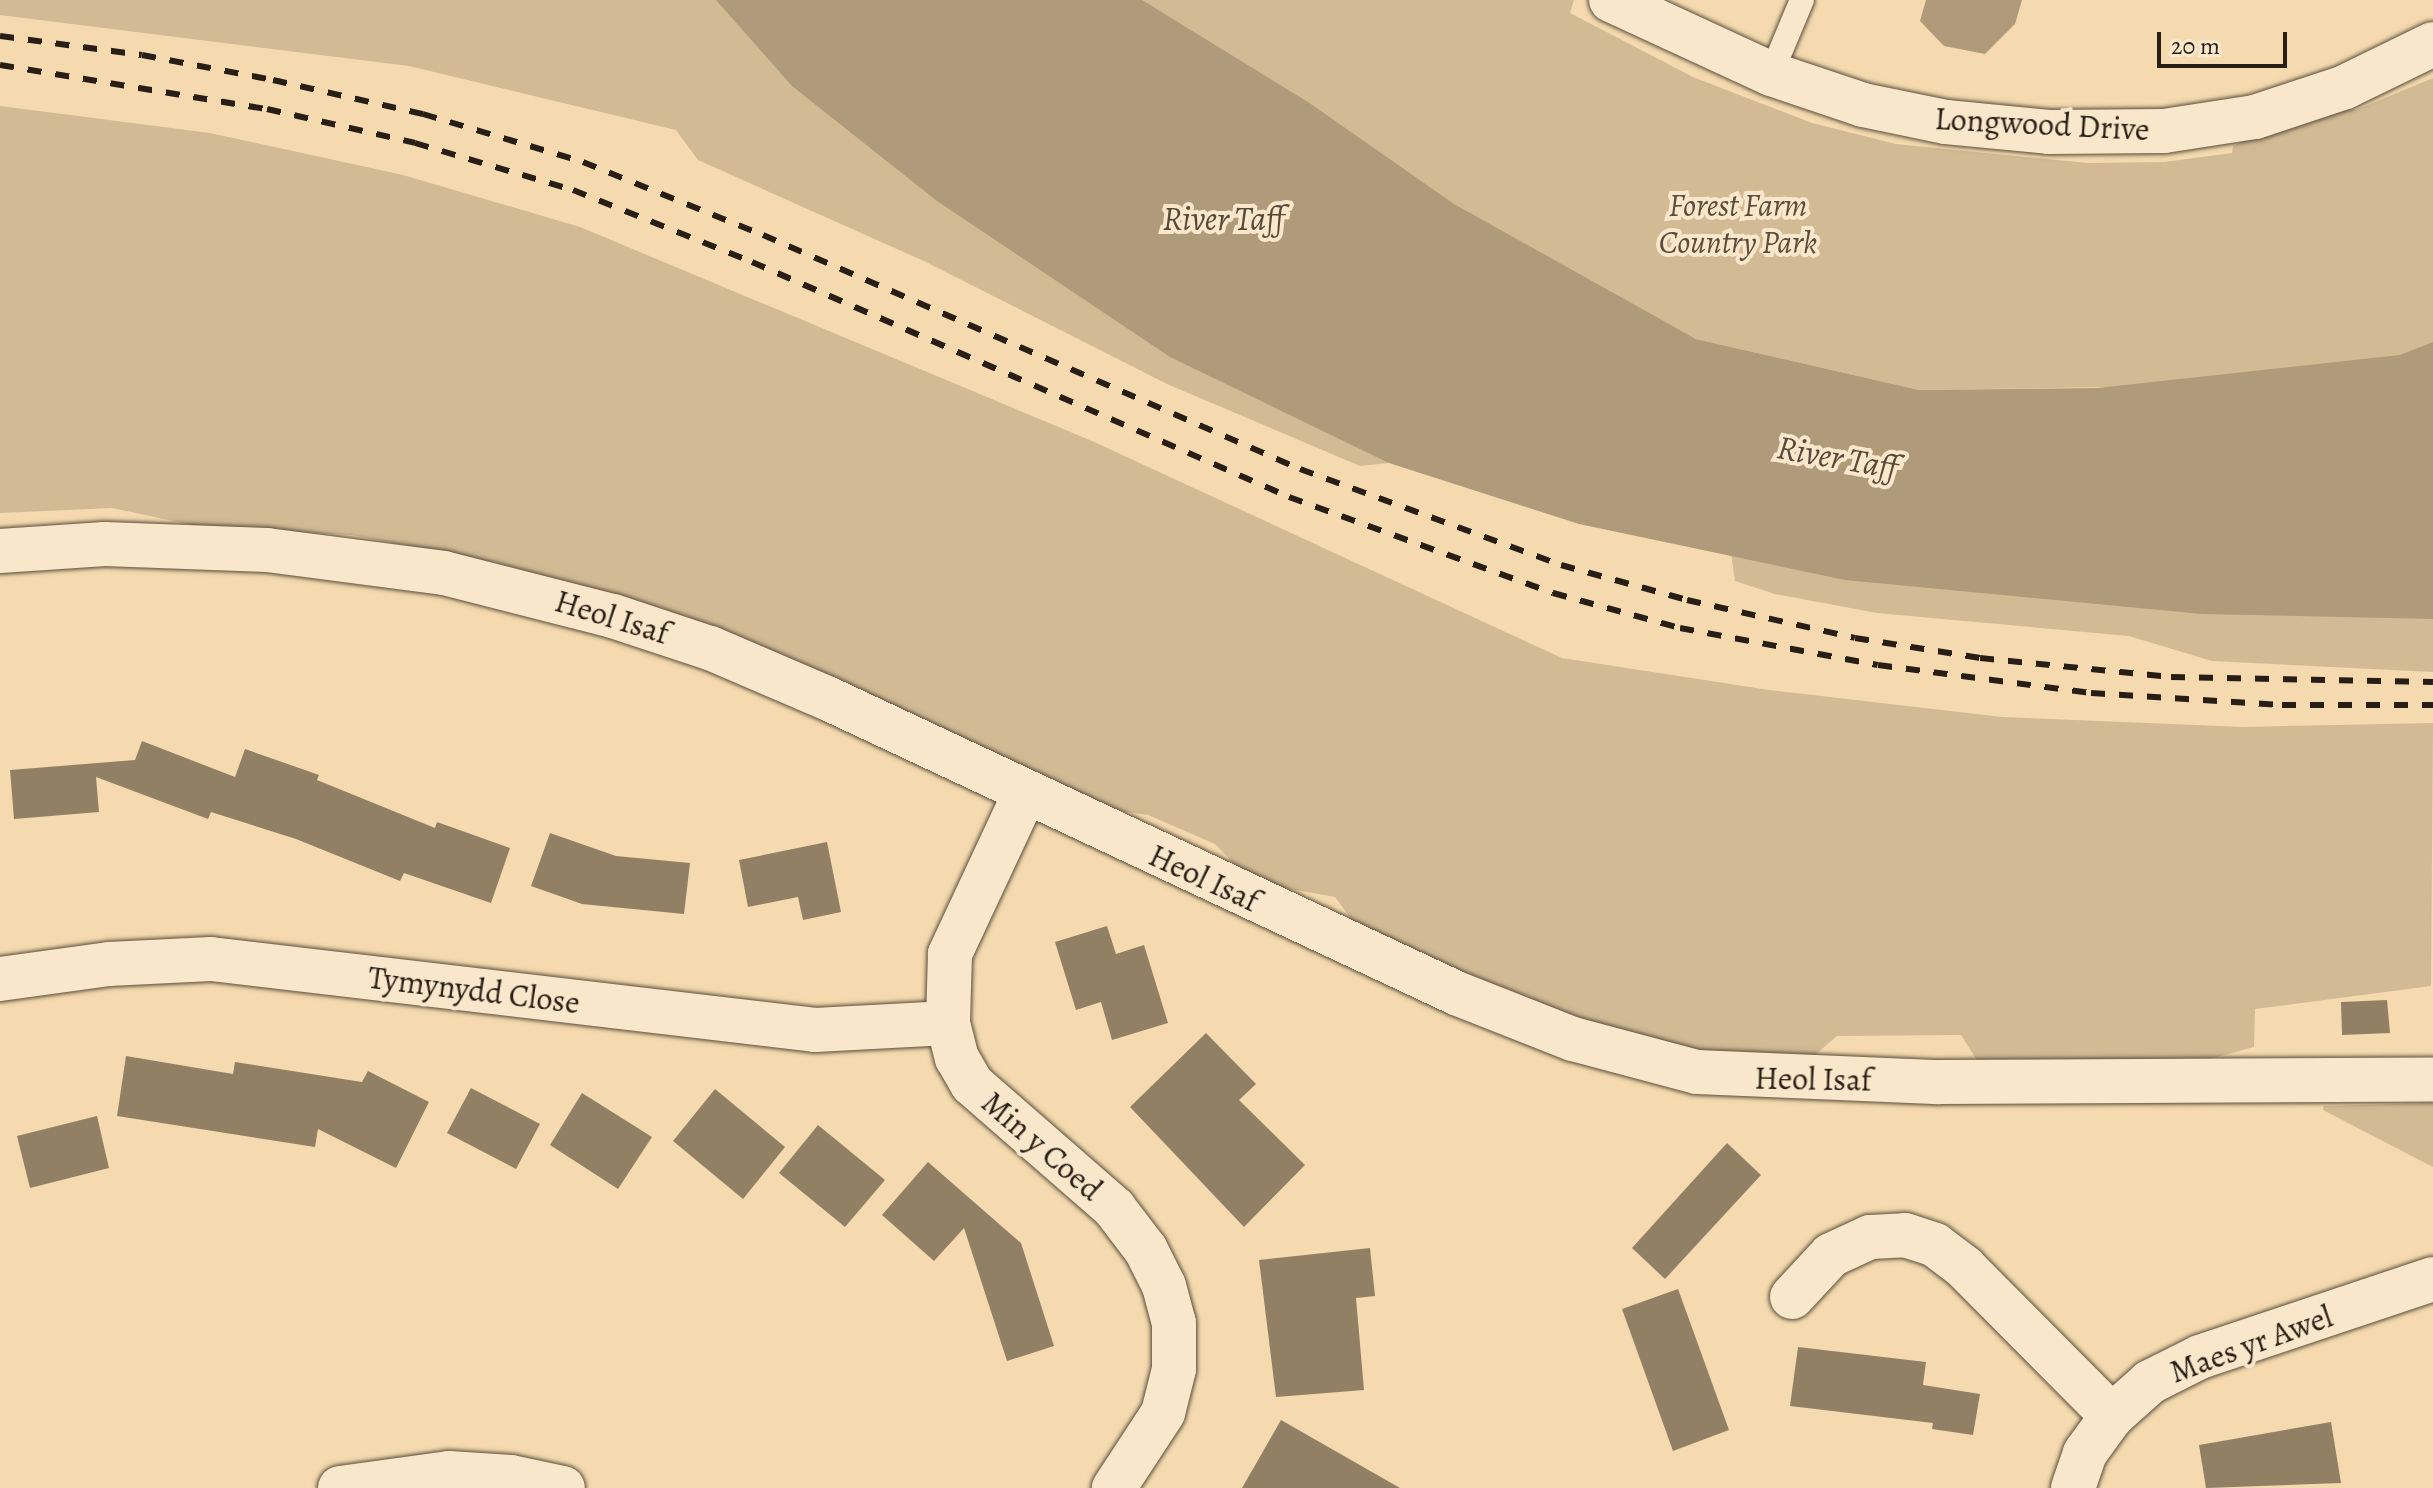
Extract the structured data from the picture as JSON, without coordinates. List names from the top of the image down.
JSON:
{
  "streets": {
    "street": [
      "Longwood Drive",
      "Heol Isaf",
      "Tymynydd Close",
      "Min y Coed",
      "Maes yr Awel"
    ]
  },
  "crossings": [
    ["Heol Isaf", "Min y Coed"],
    ["Tymynydd Close", "Min y Coed"]
  ],
  "water": ["River Taff"],
  "parks": ["Forest Farm Country Park"],
  "scale_bar": "20 m"
}
